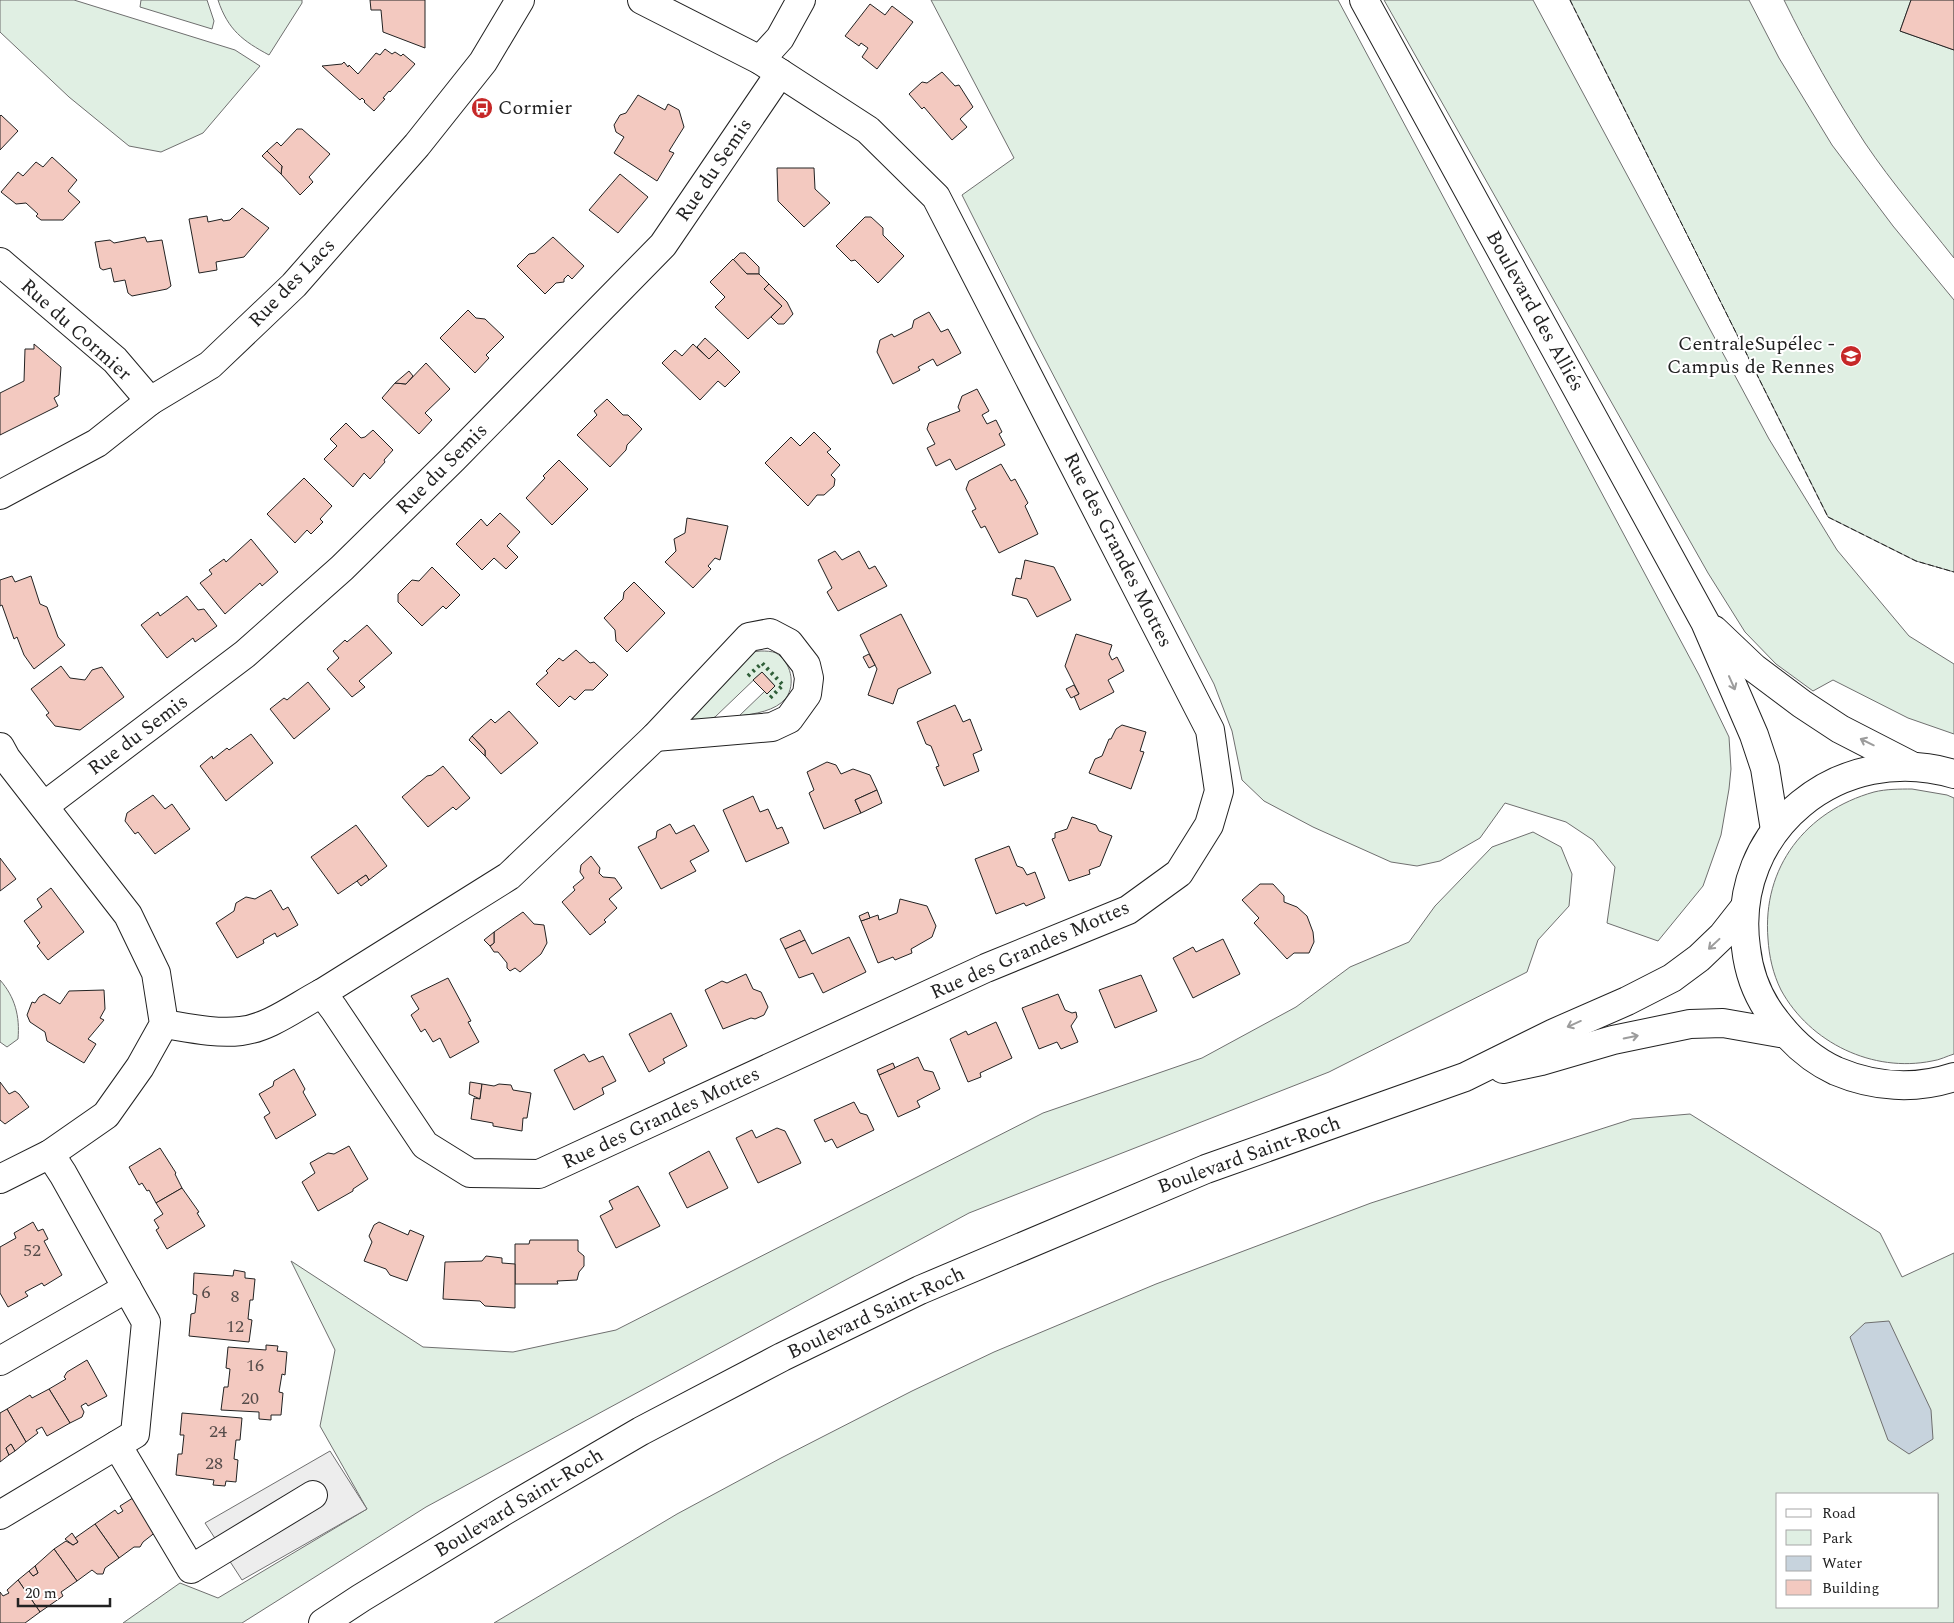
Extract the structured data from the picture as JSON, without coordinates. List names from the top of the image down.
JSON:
{
  "streets": {
    "street": [
      "Rue du Semis",
      "Rue des Lacs",
      "Boulevard des Alliés",
      "Rue du Cormier",
      "Rue des Grandes Mottes",
      "Boulevard Saint-Roch"
    ]
  },
  "crossings": [
    ["Rue du Semis", "Rue des Grandes Mottes"],
    ["Rue des Lacs", "Rue du Cormier"]
  ],
  "places": {
    "bus stop": ["Cormier"],
    "school or university": ["CentraleSupélec - Campus de Rennes"]
  },
  "house_numbers": [
    "52",
    "6",
    "8",
    "12",
    "16",
    "20",
    "24",
    "28"
  ],
  "legend": [
    "Road",
    "Park",
    "Water",
    "Building"
  ],
  "scale_bar": "20 m"
}
